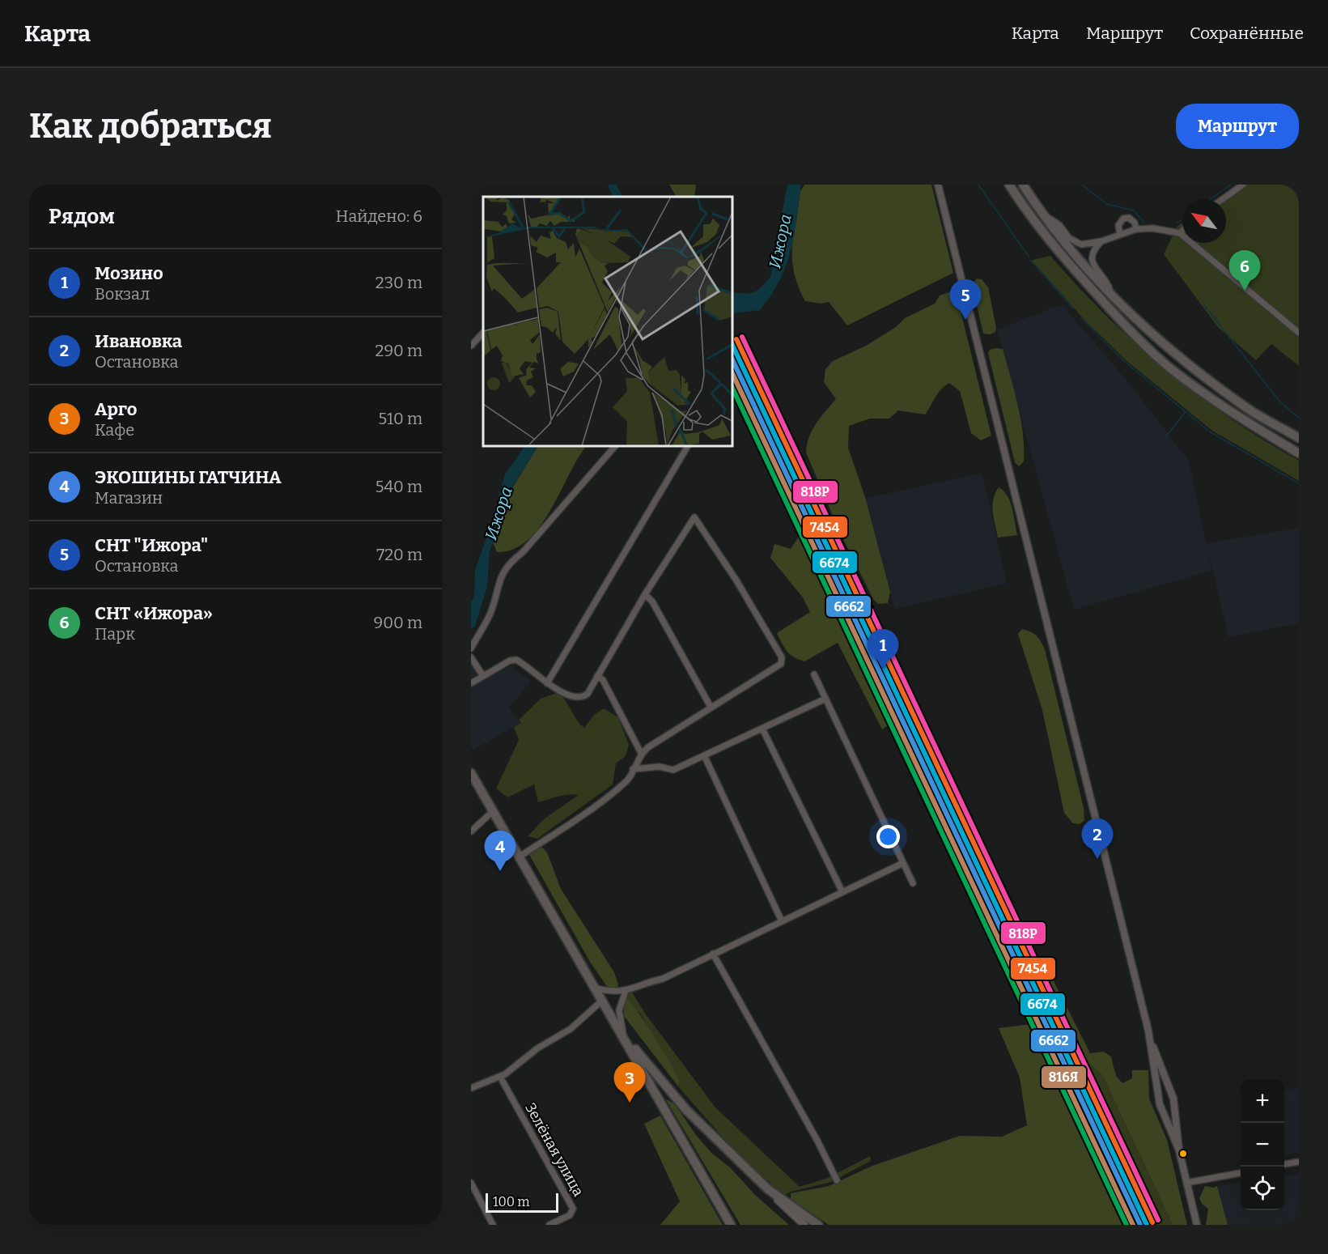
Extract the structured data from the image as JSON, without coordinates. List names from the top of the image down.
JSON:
{
  "streets": {
    "street": ["Зелёная улица"]
  },
  "water": ["Ижора"],
  "lines": [
    "transit line 818Р",
    "transit line 7454",
    "transit line 6674",
    "transit line 6662",
    "transit line 816Я"
  ],
  "scale_bar": "100 m",
  "north": "top left",
  "page": {
    "header": "Карта",
    "nav": ["Карта", "Маршрут", "Сохранённые"],
    "buttons": "Маршрут",
    "title": "Как добраться",
    "heading": ["Рядом", "Найдено: 6"],
    "list": [
      {
        "mark": "1",
        "name": "Мозино",
        "note": "Вокзал",
        "value": "230 m"
      },
      {
        "mark": "2",
        "name": "Ивановка",
        "note": "Остановка",
        "value": "290 m"
      },
      {
        "mark": "3",
        "name": "Арго",
        "note": "Кафе",
        "value": "510 m"
      },
      {
        "mark": "4",
        "name": "ЭКОШИНЫ ГАТЧИНА",
        "note": "Магазин",
        "value": "540 m"
      },
      {
        "mark": "5",
        "name": "СНТ \"Ижора\"",
        "note": "Остановка",
        "value": "720 m"
      },
      {
        "mark": "6",
        "name": "СНТ «Ижора»",
        "note": "Парк",
        "value": "900 m"
      }
    ],
    "pins": [
      "6",
      "5",
      "1",
      "2",
      "4",
      "3"
    ],
    "map_buttons": ["+", "−"],
    "scale": "100 m"
  }
}
